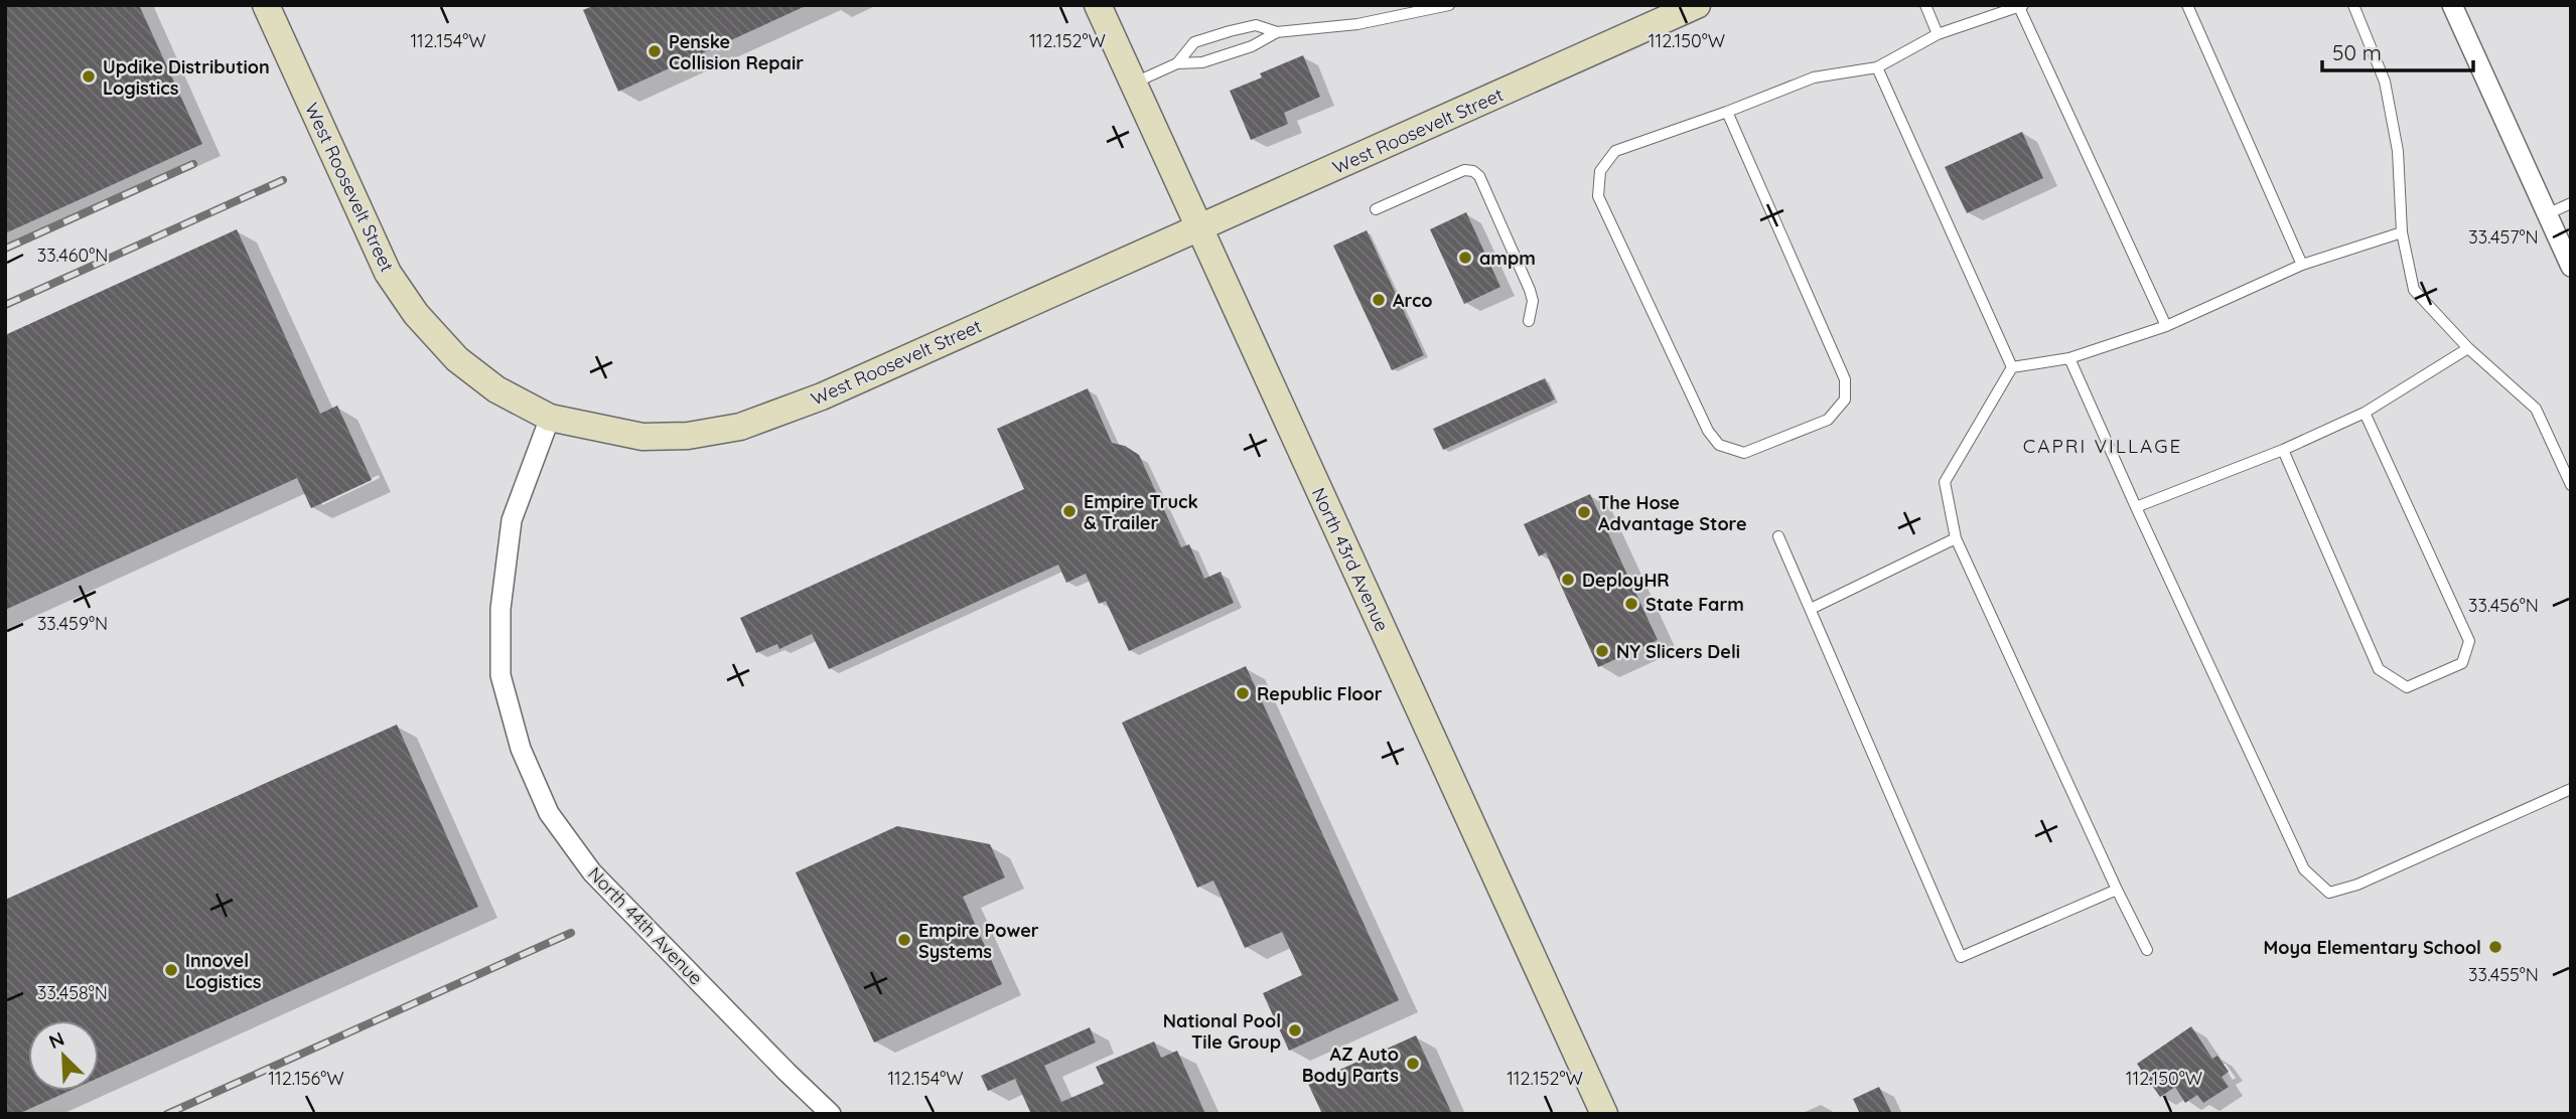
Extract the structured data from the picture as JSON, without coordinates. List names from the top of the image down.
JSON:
{
  "streets": {
    "street": ["West Roosevelt Street", "North 43rd Avenue", "North 44th Avenue"]
  },
  "crossings": [
    ["West Roosevelt Street", "North 43rd Avenue"],
    ["West Roosevelt Street", "North 44th Avenue"]
  ],
  "districts": ["CAPRI VILLAGE"],
  "places": [
    "Penske Collision Repair",
    "Updike Distribution Logistics",
    "ampm",
    "Arco",
    "Empire Truck & Trailer",
    "The Hose Advantage Store",
    "DeployHR",
    "State Farm",
    "NY Slicers Deli",
    "Republic Floor",
    "Empire Power Systems",
    "Moya Elementary School",
    "Innovel Logistics",
    "National Pool Tile Group",
    "AZ Auto Body Parts"
  ],
  "scale_bar": "50 m",
  "north": "top left",
  "coordinates": [
    "112.154°W",
    "112.150°W",
    "112.152°W",
    "33.457°N",
    "33.460°N",
    "33.456°N",
    "33.459°N",
    "33.455°N",
    "33.458°N",
    "112.156°W"
  ]
}
